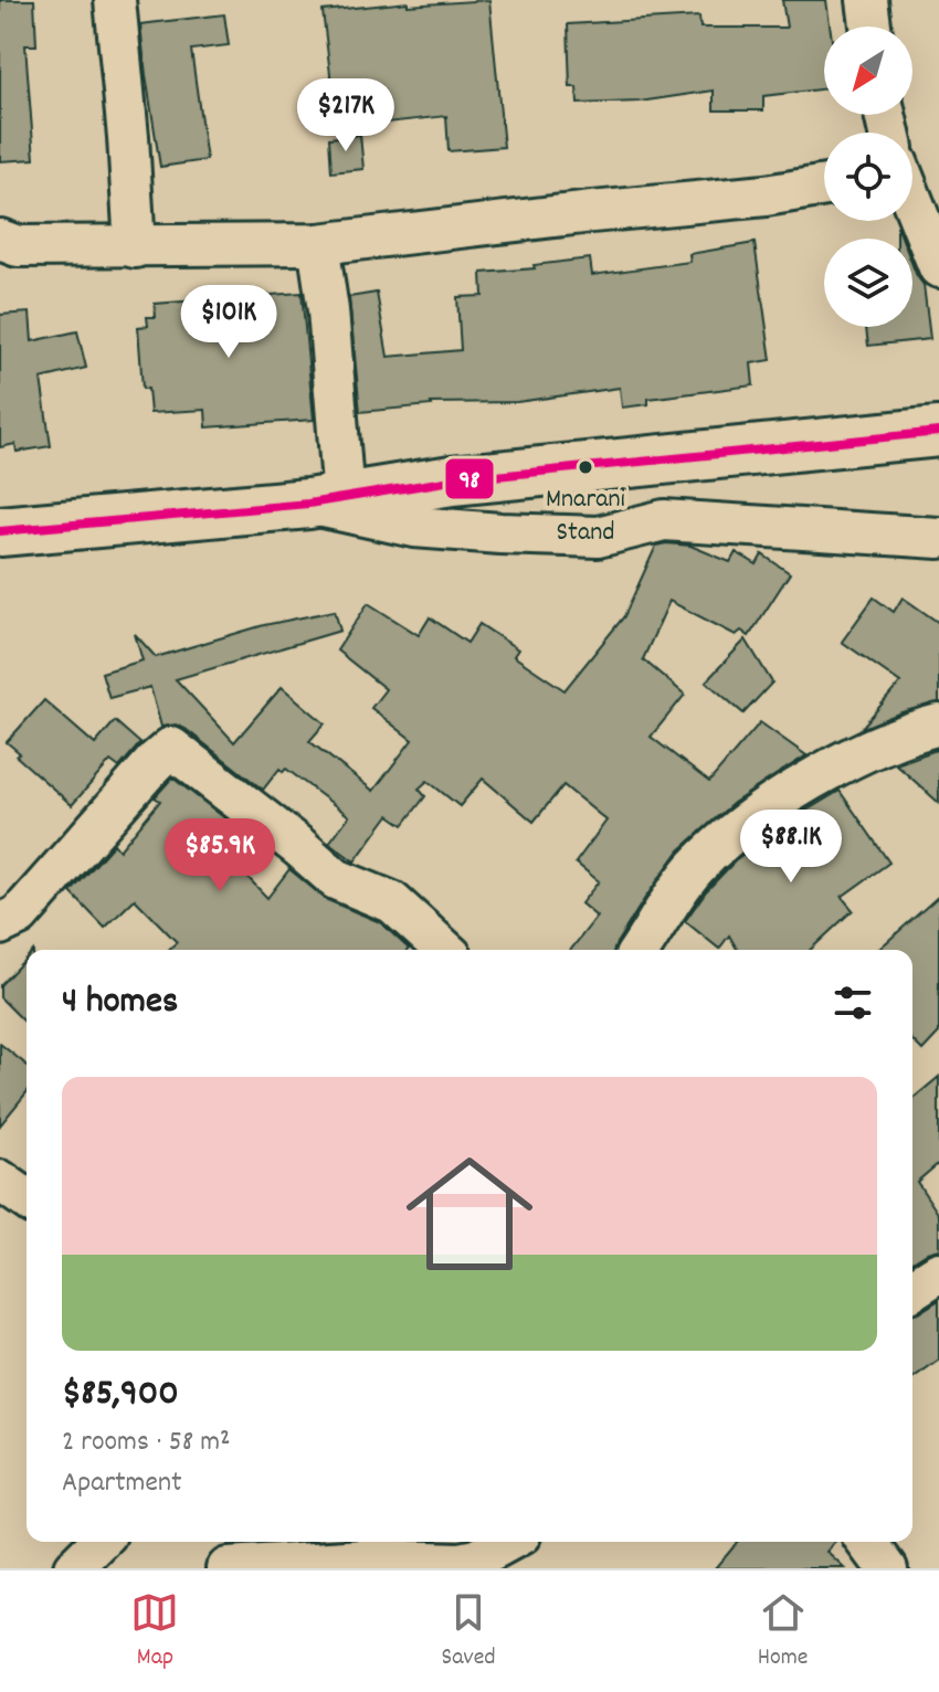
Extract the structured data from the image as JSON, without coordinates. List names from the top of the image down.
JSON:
{
  "places": ["Mnarani Stand"],
  "lines": ["transit line 98"],
  "north": "bottom left",
  "page": {
    "price": [
      "$217K",
      "$101K",
      "$88.1K",
      "$85.9K"
    ],
    "heading": "4 homes",
    "list": [
      {
        "name": "$85,900",
        "note": "2 rooms · 58 m² · Apartment"
      }
    ],
    "tabs": ["Map", "Saved", "Home"]
  }
}
